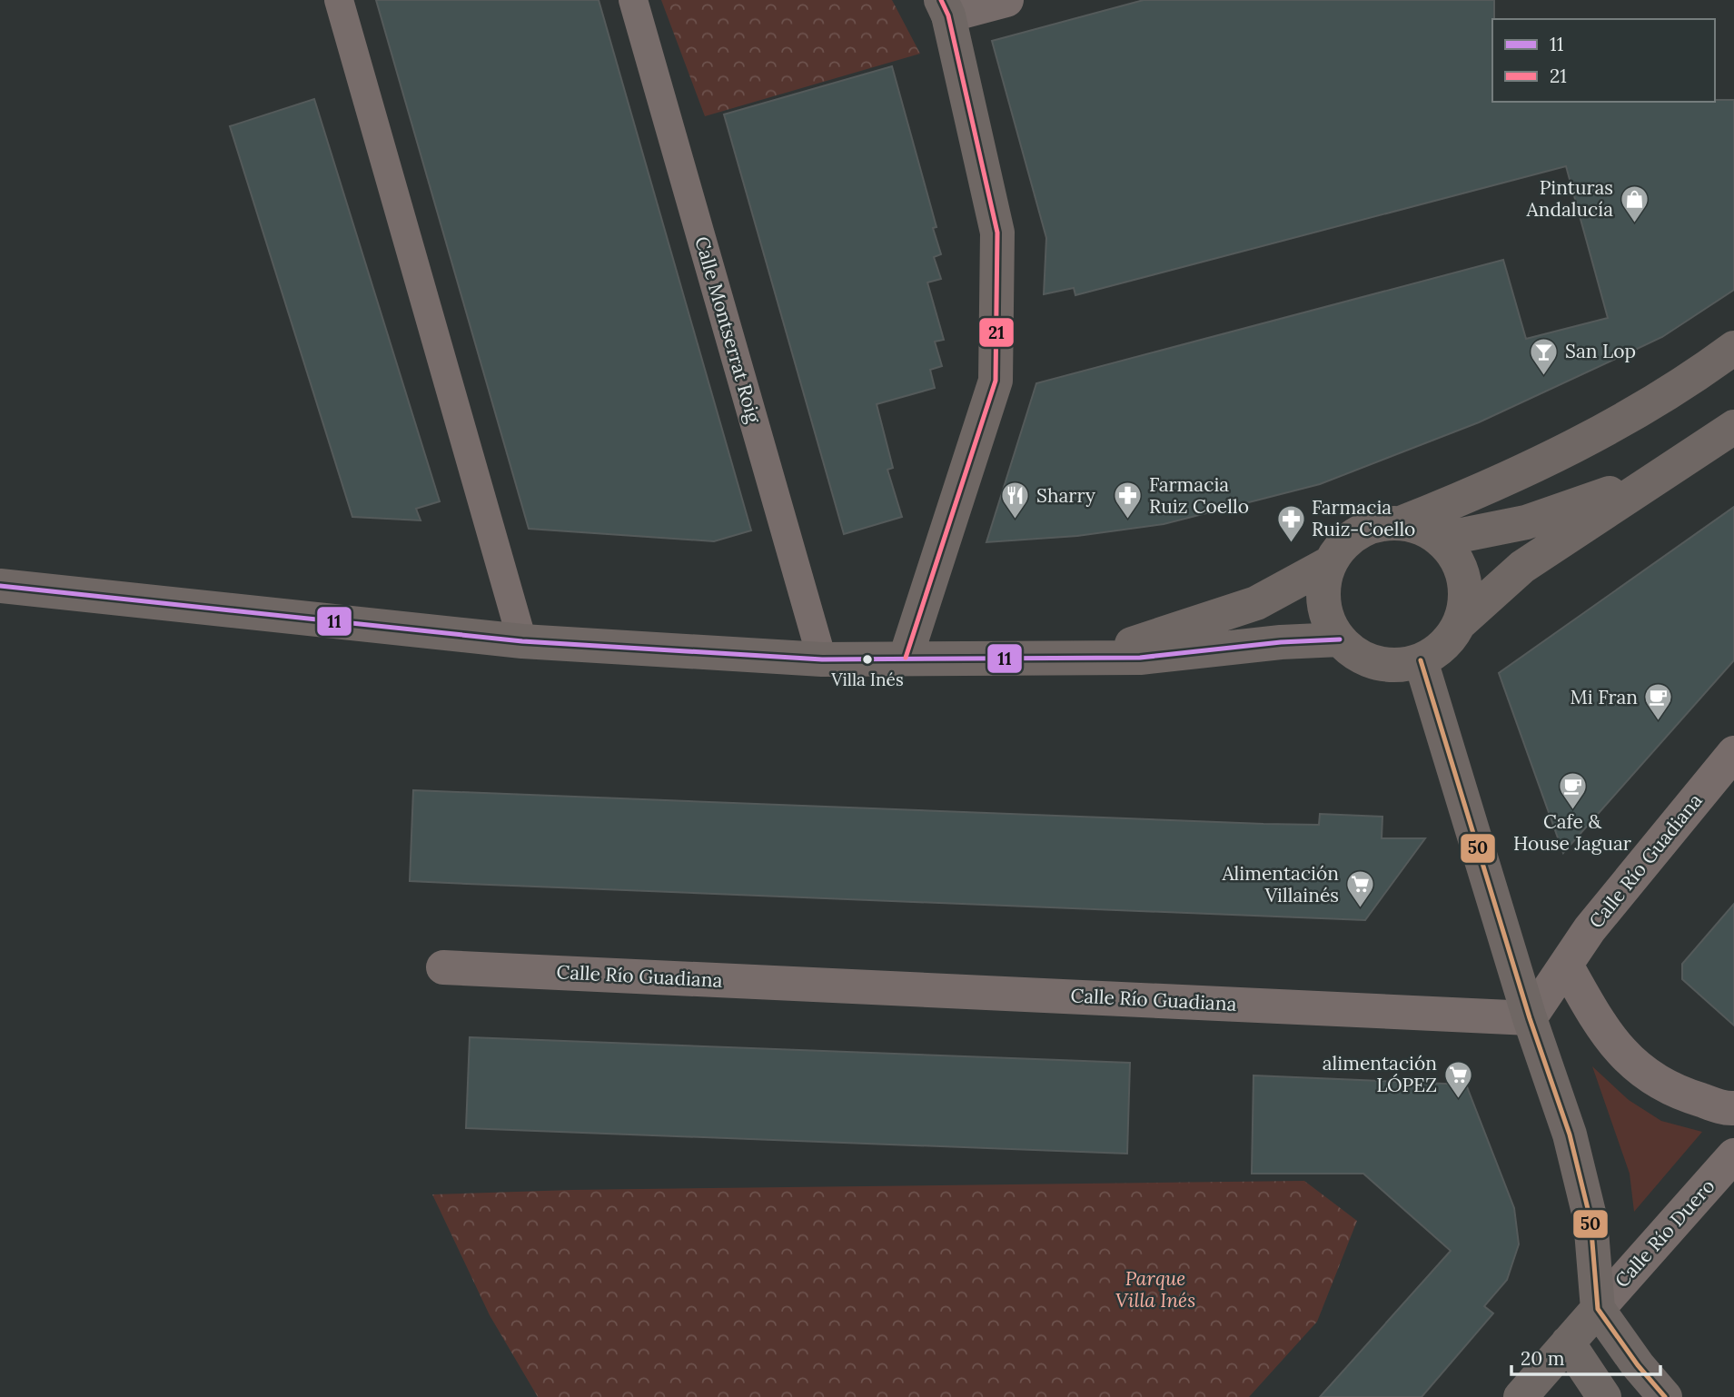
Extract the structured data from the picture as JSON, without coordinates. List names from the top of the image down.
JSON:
{
  "streets": {
    "street": ["Calle Río Guadiana", "Calle Río Duero"],
    "lane": ["Calle Montserrat Roig"]
  },
  "parks": ["Parque Villa Inés"],
  "places": {
    "shop": ["Pinturas Andalucía"],
    "bar": ["San Lop"],
    "restaurant": ["Sharry"],
    "pharmacy": ["Farmacia Ruiz Coello", "Farmacia Ruiz-Coello"],
    "other": ["Villa Inés"],
    "cafe": ["Mi Fran", "Cafe & House Jaguar"],
    "supermarket": ["Alimentación Villainés", "alimentación LÓPEZ"]
  },
  "lines": ["transit line 21", "transit line 11", "transit line 50"],
  "legend": ["11", "21"],
  "scale_bar": "20 m"
}
